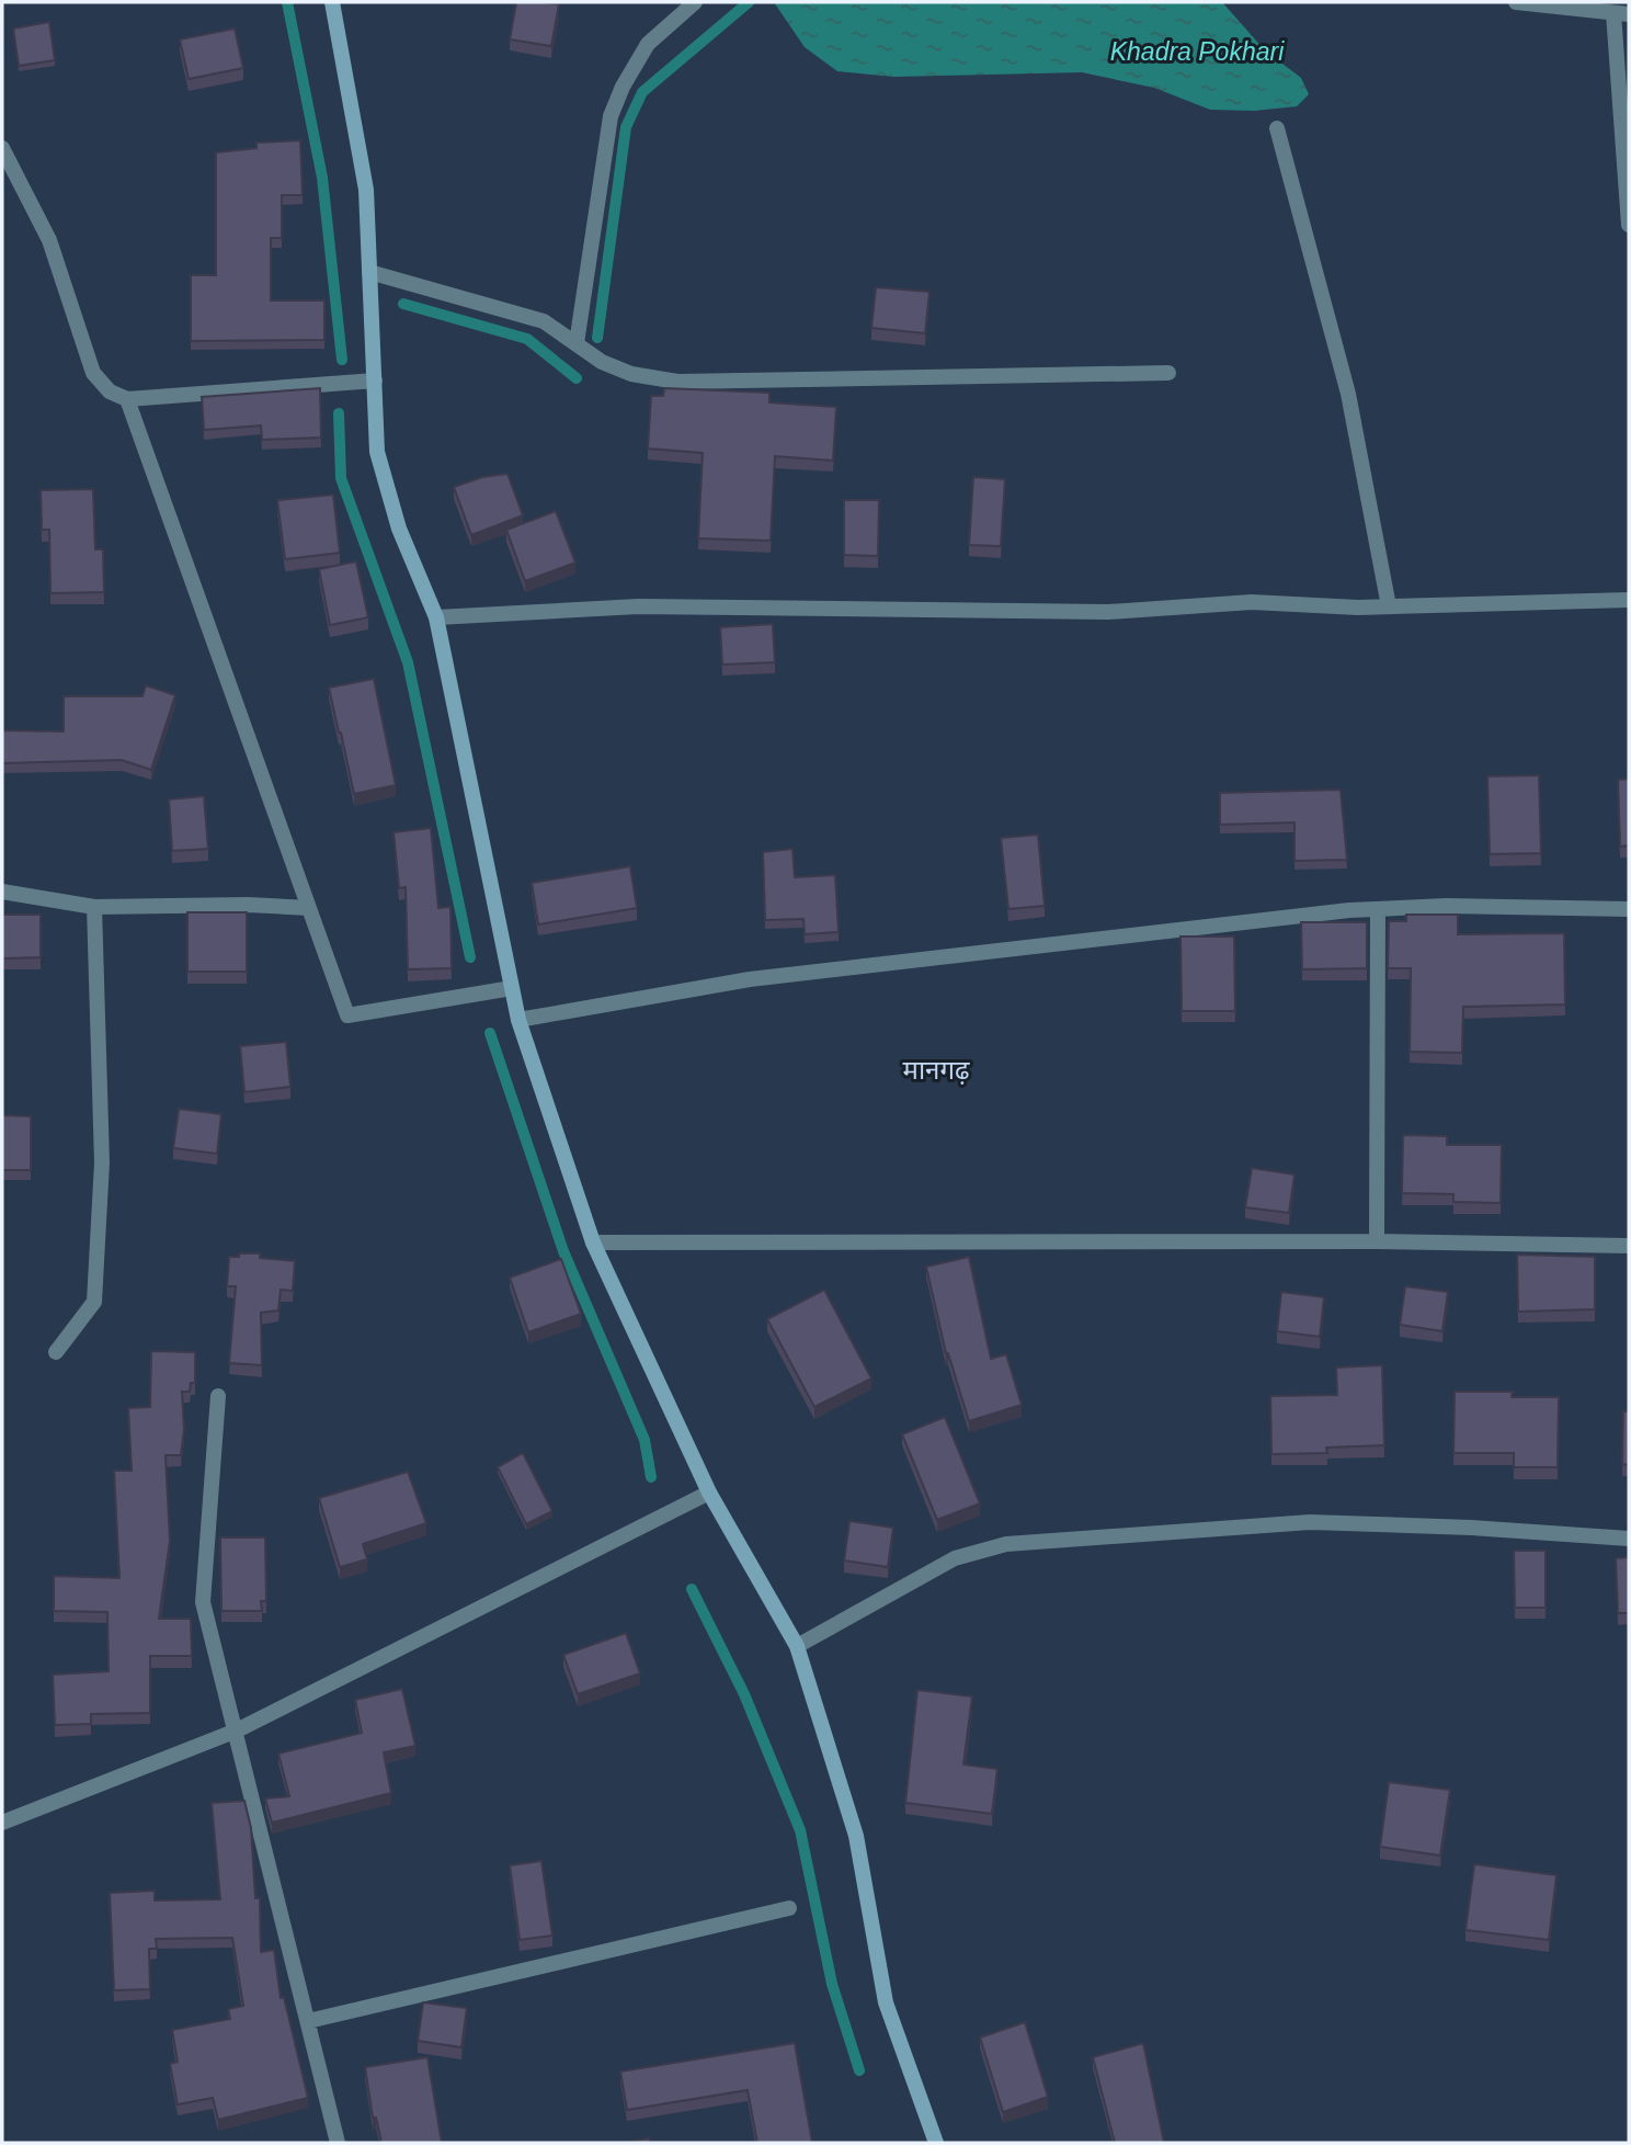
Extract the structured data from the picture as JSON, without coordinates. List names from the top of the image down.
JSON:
{
  "districts": ["मानगढ़"],
  "water": ["Khadra Pokhari"]
}
